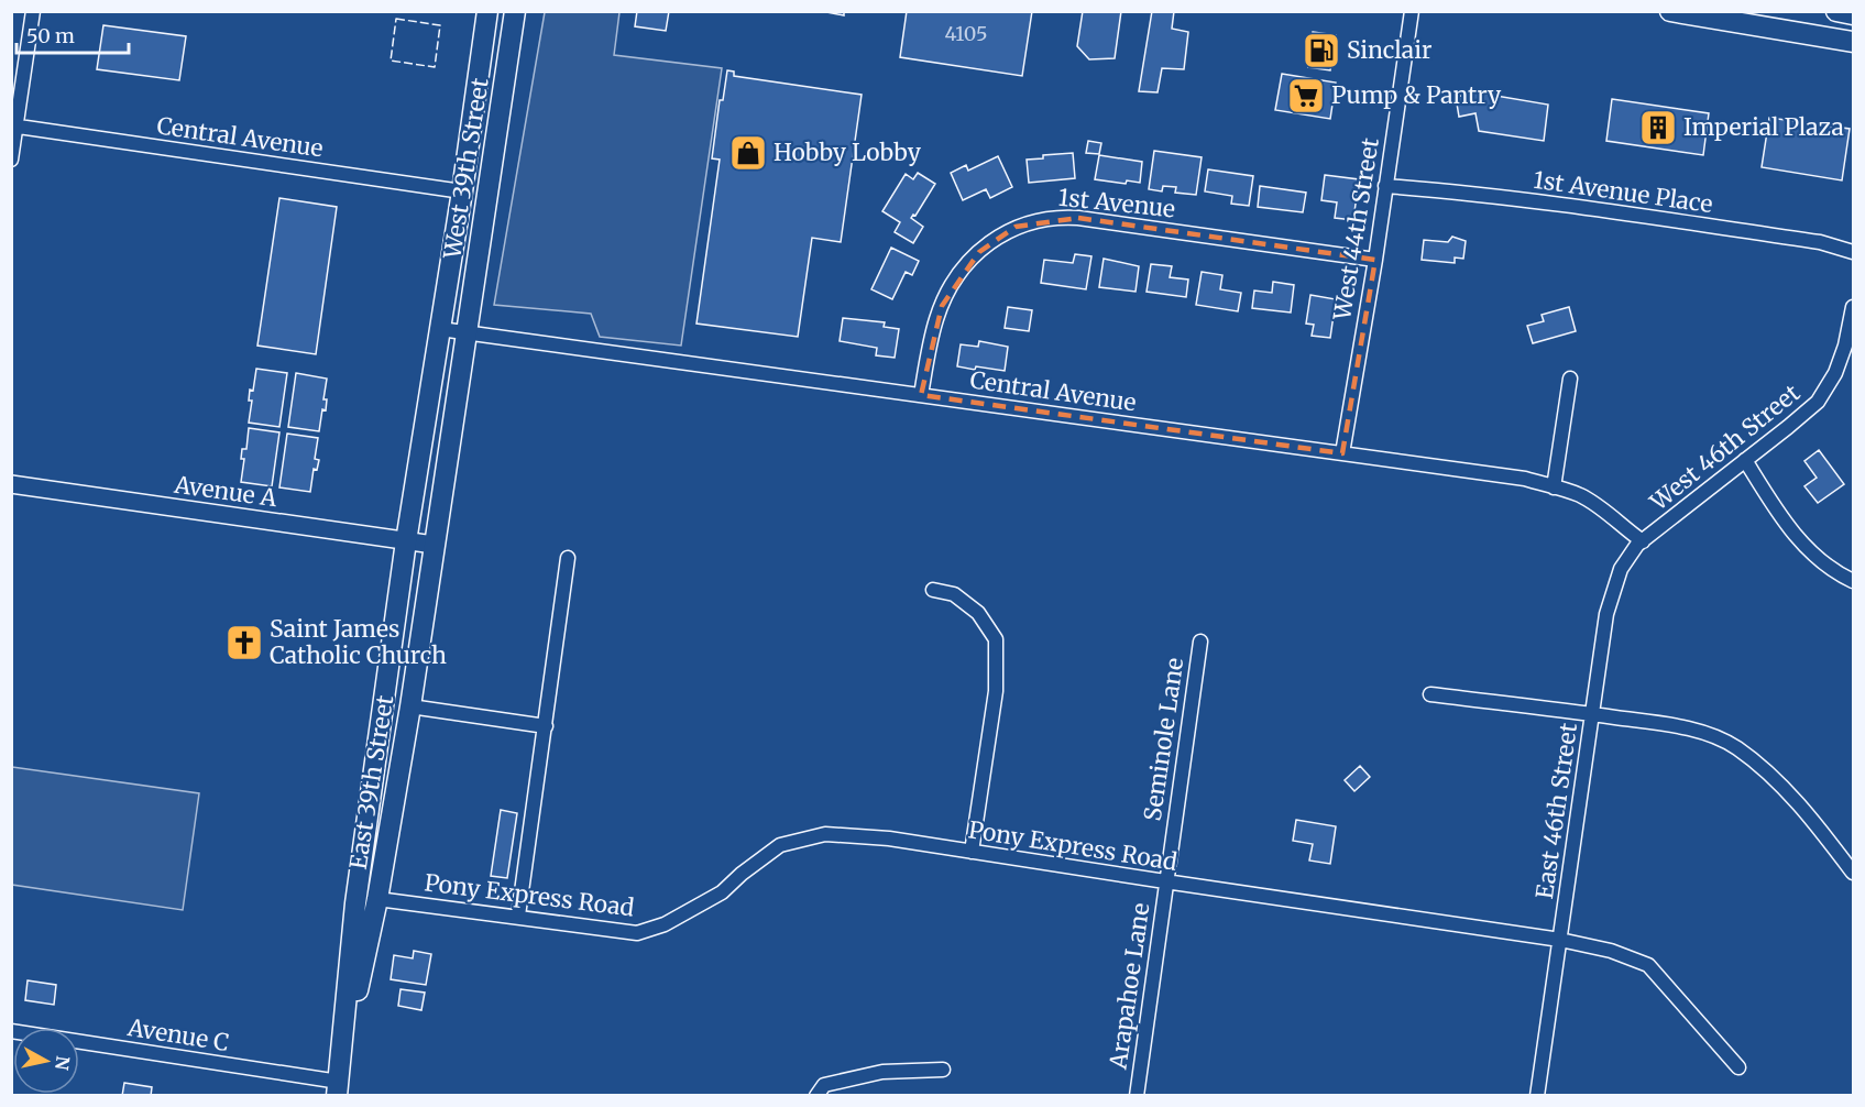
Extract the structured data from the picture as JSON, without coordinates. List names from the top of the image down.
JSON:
{
  "streets": {
    "main road": ["West 39th Street", "East 39th Street"],
    "street": [
      "Central Avenue",
      "1st Avenue Place",
      "1st Avenue",
      "West 44th Street",
      "West 46th Street",
      "Avenue A",
      "Seminole Lane",
      "East 46th Street",
      "Pony Express Road",
      "Arapahoe Lane",
      "Avenue C"
    ]
  },
  "crossings": [
    ["Central Avenue", "West 39th Street"],
    ["Central Avenue", "1st Avenue"],
    ["Central Avenue", "West 44th Street"],
    ["Central Avenue", "West 46th Street"],
    ["Central Avenue", "East 39th Street"],
    ["Central Avenue", "East 46th Street"],
    ["West 39th Street", "East 39th Street"],
    ["1st Avenue Place", "West 44th Street"],
    ["1st Avenue", "West 44th Street"],
    ["West 46th Street", "East 46th Street"],
    ["Avenue A", "East 39th Street"],
    ["Seminole Lane", "Pony Express Road"],
    ["Seminole Lane", "Arapahoe Lane"],
    ["East 39th Street", "Pony Express Road"],
    ["East 39th Street", "Avenue C"],
    ["East 46th Street", "Pony Express Road"],
    ["Pony Express Road", "Arapahoe Lane"]
  ],
  "places": {
    "fuel station": ["Sinclair"],
    "supermarket": ["Pump & Pantry"],
    "building": ["Imperial Plaza"],
    "shop": ["Hobby Lobby"],
    "church": ["Saint James Catholic Church"]
  },
  "house_numbers": ["4105"],
  "scale_bar": "50 m",
  "north": "right"
}
